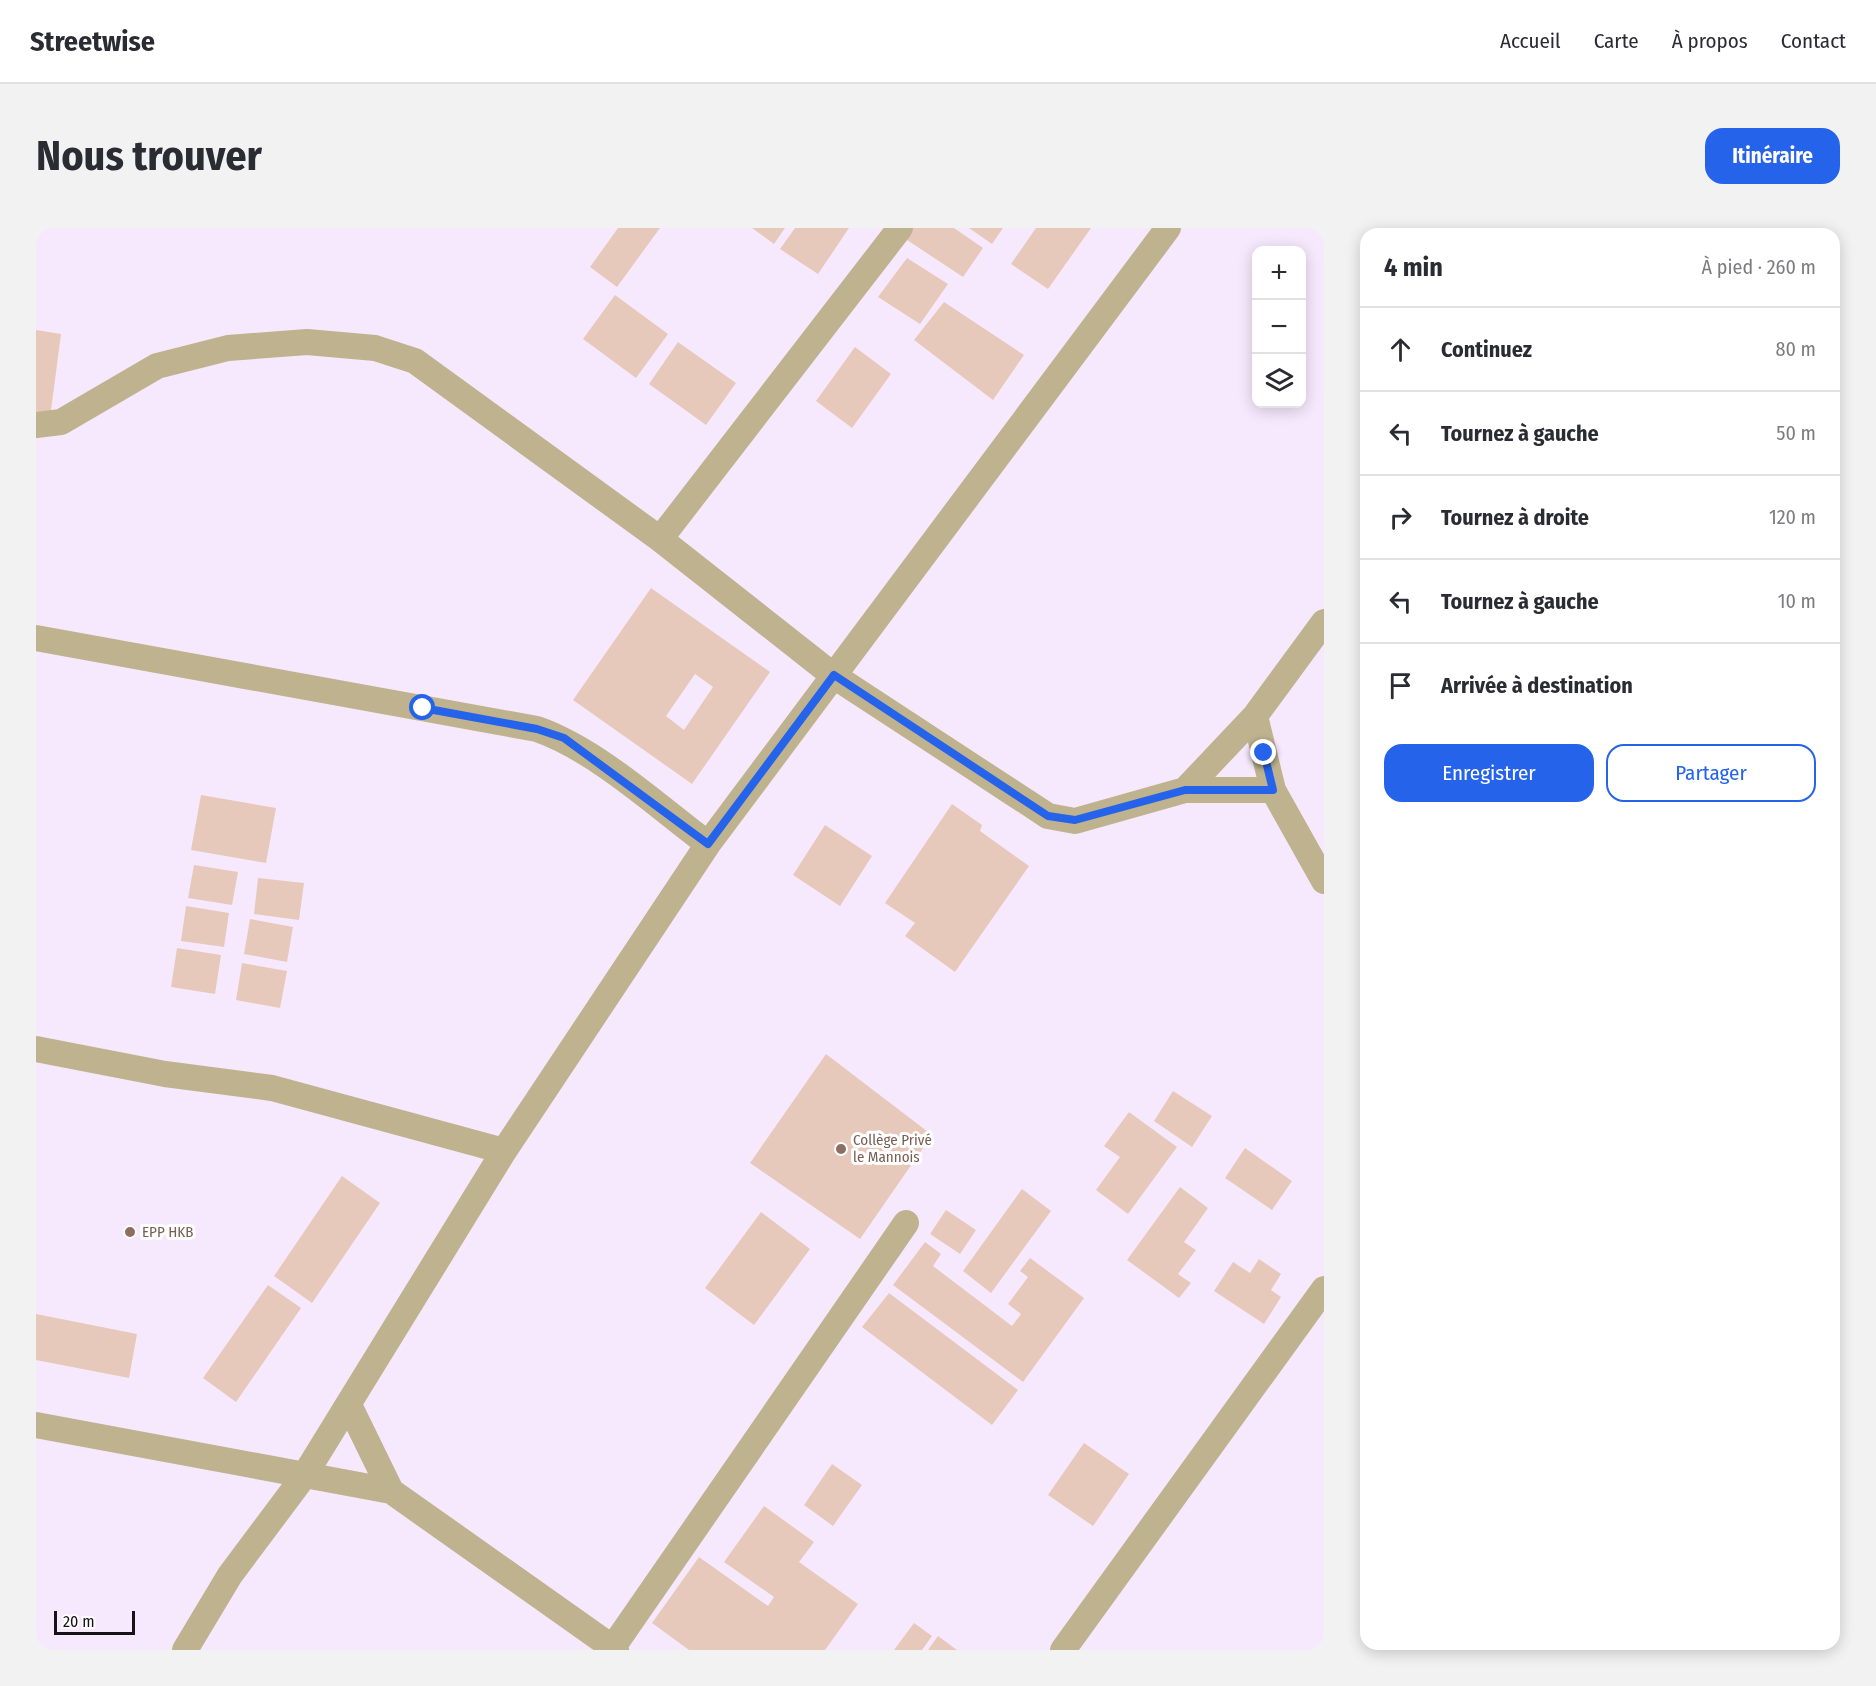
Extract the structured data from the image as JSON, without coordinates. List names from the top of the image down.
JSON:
{
  "places": ["Collège Privé le Mannois", "EPP HKB"],
  "scale_bar": "20 m",
  "page": {
    "header": "Streetwise",
    "nav": [
      "Accueil",
      "Carte",
      "À propos",
      "Contact"
    ],
    "buttons": [
      "Itinéraire",
      ["Enregistrer", "Partager"]
    ],
    "title": "Nous trouver",
    "heading": ["4 min", "À pied · 260 m"],
    "map_buttons": ["+", "−"],
    "list": [
      ["Continuez", "80 m"],
      ["Tournez à gauche", "50 m"],
      ["Tournez à droite", "120 m"],
      ["Tournez à gauche", "10 m"],
      "Arrivée à destination"
    ],
    "scale": "20 m"
  }
}
